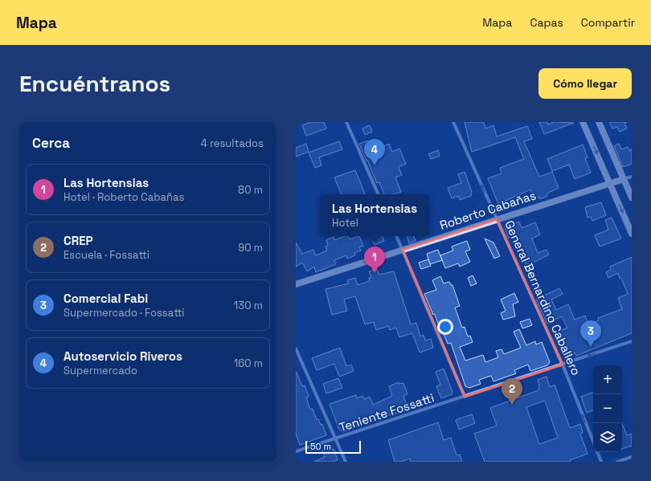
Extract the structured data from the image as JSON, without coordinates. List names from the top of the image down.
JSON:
{
  "streets": {
    "main road": ["Roberto Cabañas"],
    "street": ["General Bernardino Caballero", "Teniente Fossatti"]
  },
  "crossings": [
    ["Roberto Cabañas", "General Bernardino Caballero"],
    ["General Bernardino Caballero", "Teniente Fossatti"]
  ],
  "one_way": ["General Bernardino Caballero", "Teniente Fossatti"],
  "scale_bar": "50 m",
  "page": {
    "header": "Mapa",
    "nav": ["Mapa", "Capas", "Compartir"],
    "buttons": "Cómo llegar",
    "title": "Encuéntranos",
    "heading": ["Cerca", "4 resultados"],
    "pins": [
      "4",
      "1",
      "3",
      "2"
    ],
    "list": [
      {
        "mark": "1",
        "name": "Las Hortensias",
        "note": "Hotel · Roberto Cabañas",
        "value": "80 m"
      },
      {
        "mark": "2",
        "name": "CREP",
        "note": "Escuela · Fossatti",
        "value": "90 m"
      },
      {
        "mark": "3",
        "name": "Comercial Fabi",
        "note": "Supermercado · Fossatti",
        "value": "130 m"
      },
      {
        "mark": "4",
        "name": "Autoservicio Riveros",
        "note": "Supermercado",
        "value": "160 m"
      }
    ],
    "popup": ["Las Hortensias", "Hotel"],
    "map_buttons": ["+", "−"],
    "scale": "50 m"
  }
}
